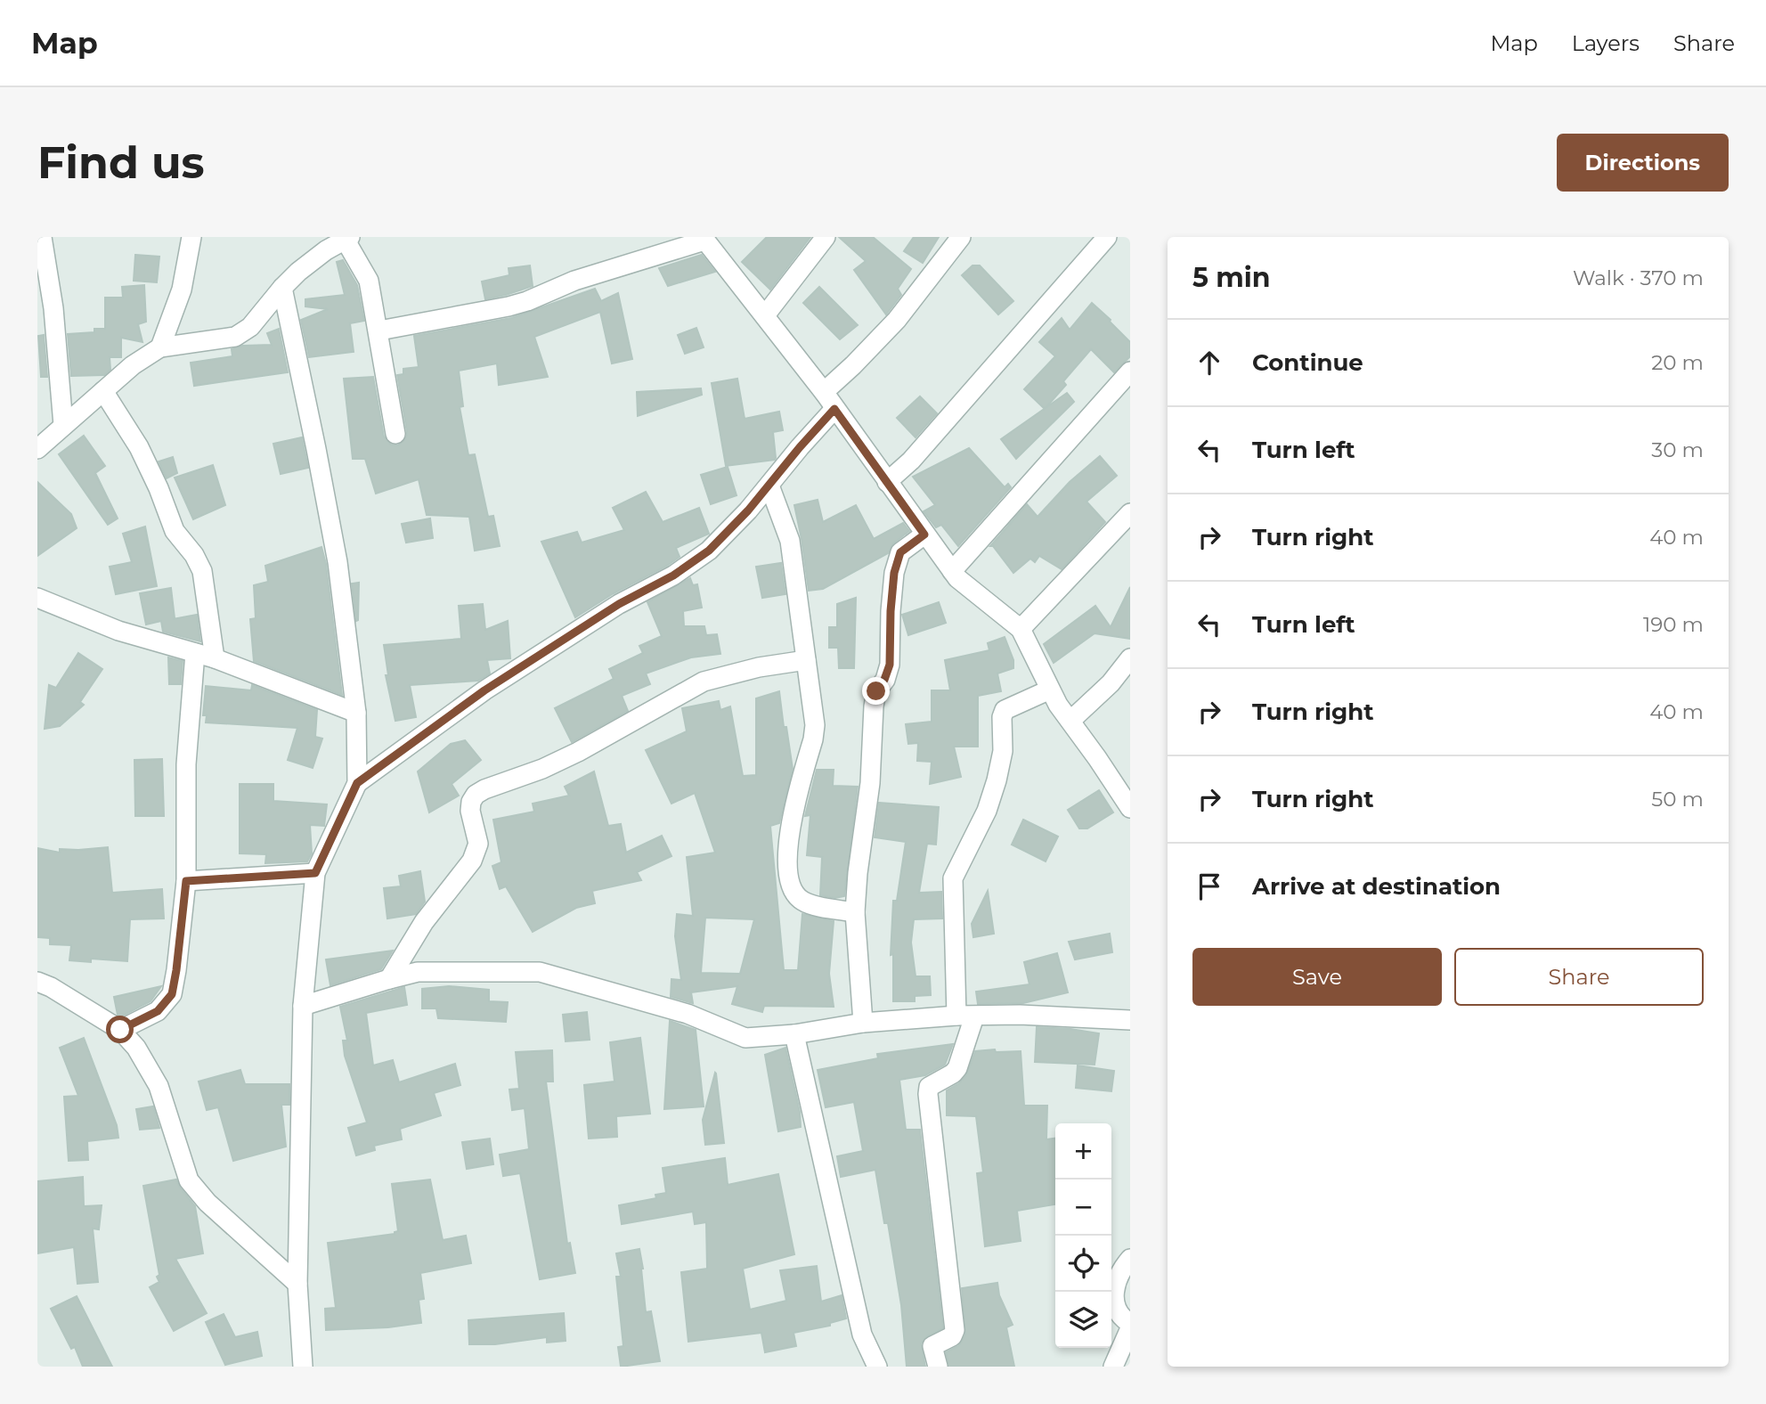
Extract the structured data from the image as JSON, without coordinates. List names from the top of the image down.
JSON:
{
  "page": {
    "header": "Map",
    "nav": ["Map", "Layers", "Share"],
    "buttons": [
      "Directions",
      ["Save", "Share"]
    ],
    "title": "Find us",
    "heading": ["5 min", "Walk · 370 m"],
    "list": [
      ["Continue", "20 m"],
      ["Turn left", "30 m"],
      ["Turn right", "40 m"],
      ["Turn left", "190 m"],
      ["Turn right", "40 m"],
      ["Turn right", "50 m"],
      "Arrive at destination"
    ],
    "map_buttons": ["+", "−"]
  }
}
